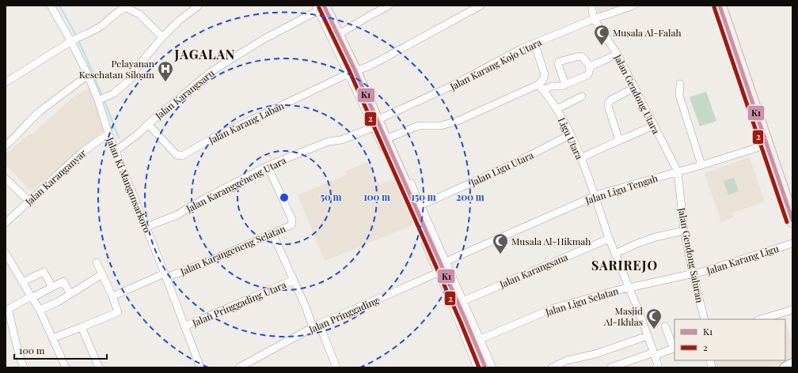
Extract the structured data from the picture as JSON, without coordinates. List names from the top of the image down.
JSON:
{
  "streets": {
    "street": [
      "Jalan Karang Kojo Utara",
      "Jalan Karangsaru",
      "Jalan Gendong Utara",
      "Jalan Karang Laban",
      "Ligu Utara",
      "Jalan Ligu Utara",
      "Jalan Karanganyar",
      "Jalan Karanggeneng Utara",
      "Jalan Ki Mangunsarkoro",
      "Jalan Ligu Tengah",
      "Jalan Karangeneng Selatan",
      "Jalan Gendong Saluran",
      "Jalan Karang Ligu",
      "Jalan Karangsana",
      "Jalan Ligu Selatan",
      "Jalan Pringgading Utara",
      "Jalan Pringgading"
    ]
  },
  "crossings": [
    ["Jalan Karang Kojo Utara", "Jalan Gendong Utara"],
    ["Jalan Karang Kojo Utara", "Jalan Karanggeneng Utara"],
    ["Jalan Karangsaru", "Jalan Karang Laban"],
    ["Jalan Karangsaru", "Jalan Ki Mangunsarkoro"],
    ["Jalan Gendong Utara", "Jalan Ligu Tengah"],
    ["Jalan Gendong Utara", "Jalan Gendong Saluran"],
    ["Ligu Utara", "Jalan Ligu Utara"],
    ["Ligu Utara", "Jalan Ligu Tengah"],
    ["Ligu Utara", "Jalan Karangsana"],
    ["Ligu Utara", "Jalan Ligu Selatan"],
    ["Jalan Karanganyar", "Jalan Ki Mangunsarkoro"],
    ["Jalan Karanggeneng Utara", "Jalan Ki Mangunsarkoro"],
    ["Jalan Karanggeneng Utara", "Jalan Karangeneng Selatan"],
    ["Jalan Ki Mangunsarkoro", "Jalan Karangeneng Selatan"],
    ["Jalan Ki Mangunsarkoro", "Jalan Pringgading Utara"],
    ["Jalan Ligu Tengah", "Jalan Gendong Saluran"],
    ["Jalan Ligu Tengah", "Jalan Pringgading"],
    ["Jalan Karangeneng Selatan", "Jalan Pringgading Utara"],
    ["Jalan Gendong Saluran", "Jalan Karang Ligu"],
    ["Jalan Gendong Saluran", "Jalan Ligu Selatan"],
    ["Jalan Karang Ligu", "Jalan Ligu Selatan"],
    ["Jalan Pringgading Utara", "Jalan Pringgading"]
  ],
  "districts": ["JAGALAN", "SARIREJO"],
  "places": {
    "mosque": ["Musala Al-Falah", "Musala Al-Hikmah", "Masjid Al-Ikhlas"],
    "hospital": ["Pelayanan Kesehatan Siloam"]
  },
  "lines": ["transit line K1", "transit line 2"],
  "legend": ["K1", "2"],
  "scale_bar": "100 m",
  "rings": [
    "50 m",
    "100 m",
    "150 m",
    "200 m"
  ]
}
